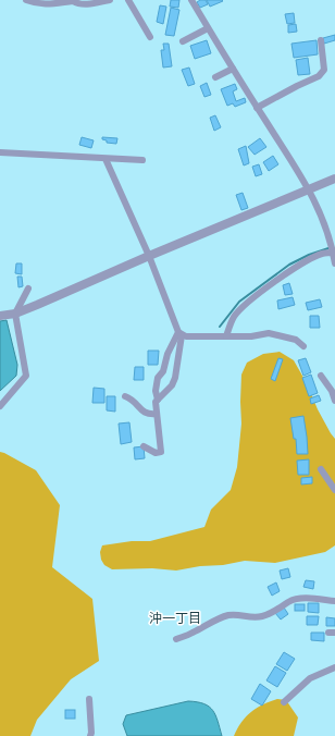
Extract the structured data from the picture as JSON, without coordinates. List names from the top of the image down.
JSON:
{
  "districts": ["沖一丁目"]
}
